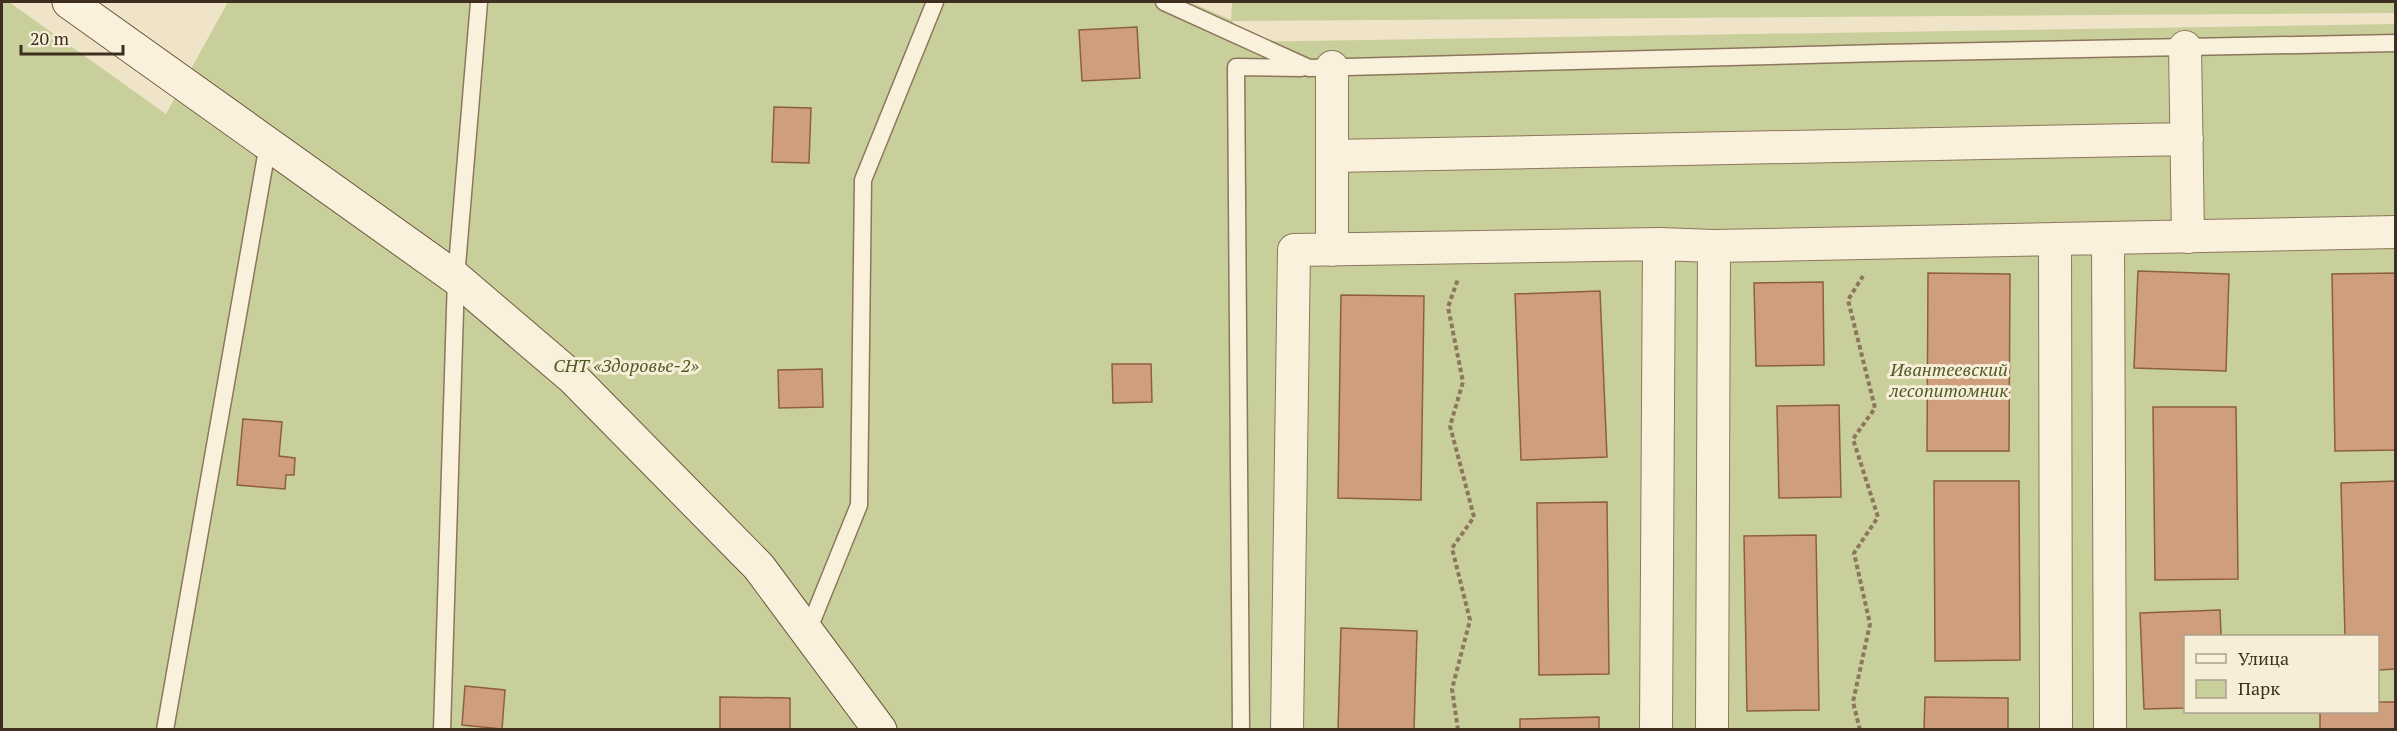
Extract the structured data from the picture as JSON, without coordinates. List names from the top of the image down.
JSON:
{
  "parks": ["СНТ «Здоровье-2»", "Ивантеевский лесопитомник"],
  "legend": ["Улица", "Парк"],
  "scale_bar": "20 m"
}
